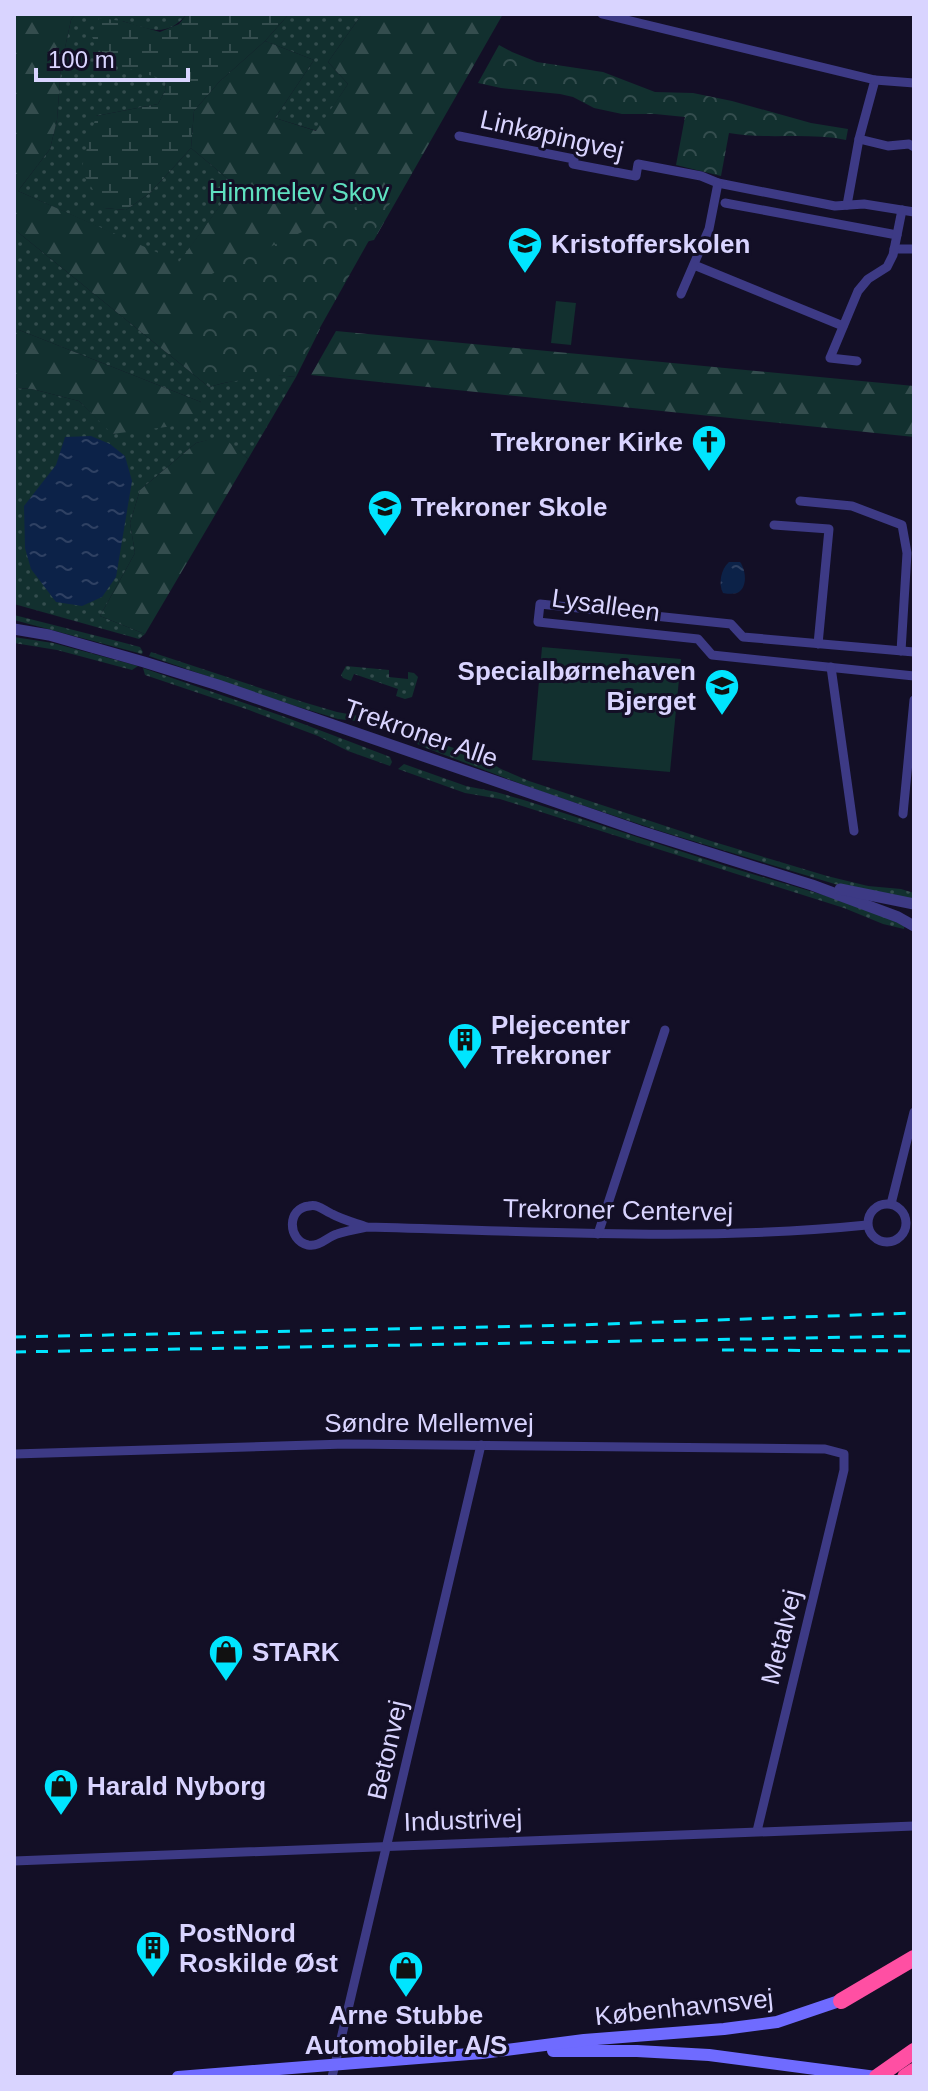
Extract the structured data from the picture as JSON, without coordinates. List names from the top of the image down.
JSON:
{
  "streets": {
    "main road": ["Københavnsvej"],
    "street": [
      "Linkøpingvej",
      "Lysalleen",
      "Trekroner Alle",
      "Trekroner Centervej",
      "Søndre Mellemvej",
      "Metalvej",
      "Betonvej",
      "Industrivej"
    ]
  },
  "crossings": [
    ["Søndre Mellemvej", "Metalvej"],
    ["Søndre Mellemvej", "Betonvej"],
    ["Metalvej", "Industrivej"],
    ["Betonvej", "Industrivej"],
    ["Betonvej", "Københavnsvej"]
  ],
  "parks": ["Himmelev Skov"],
  "places": {
    "school or university": ["Kristofferskolen", "Trekroner Skole", "Specialbørnehaven Bjerget"],
    "church": ["Trekroner Kirke"],
    "building": ["Plejecenter Trekroner", "PostNord Roskilde Øst"],
    "shop": ["STARK", "Harald Nyborg", "Arne Stubbe Automobiler A/S"]
  },
  "scale_bar": "100 m"
}
